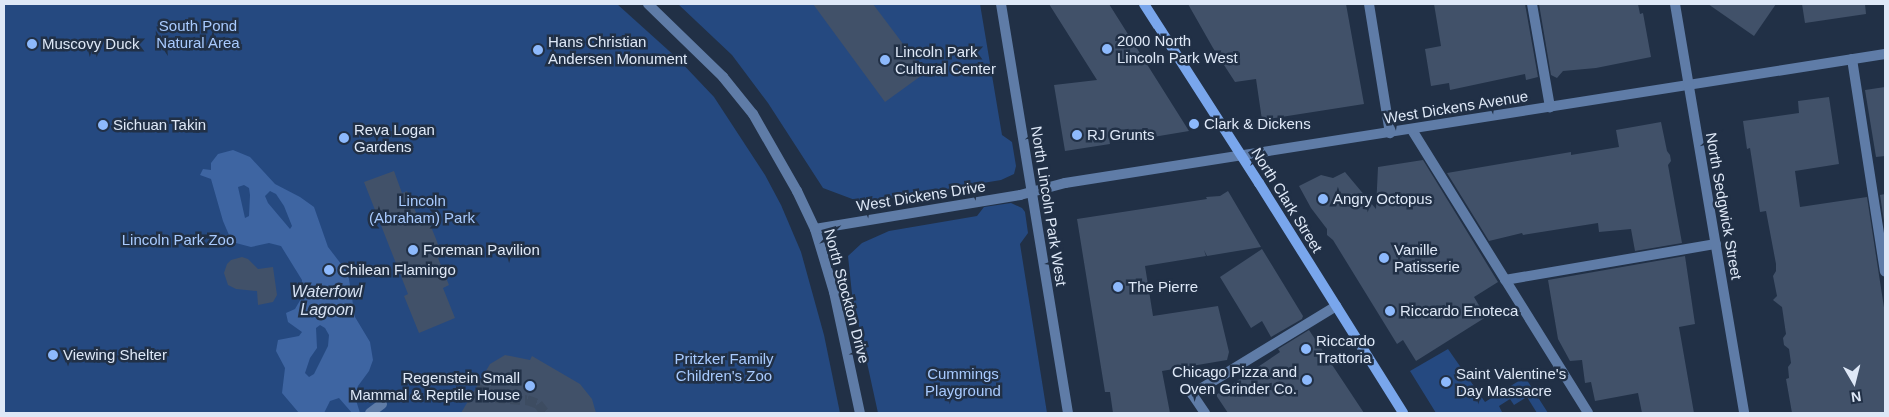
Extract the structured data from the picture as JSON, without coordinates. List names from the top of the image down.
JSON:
{
  "streets": {
    "main road": ["North Clark Street"],
    "street": [
      "West Dickens Avenue",
      "West Dickens Drive",
      "North Lincoln Park West",
      "North Sedgwick Street",
      "North Stockton Drive"
    ]
  },
  "crossings": [
    ["West Dickens Avenue", "West Dickens Drive"],
    ["West Dickens Avenue", "North Clark Street"],
    ["West Dickens Avenue", "North Lincoln Park West"],
    ["West Dickens Avenue", "North Sedgwick Street"],
    ["West Dickens Drive", "North Lincoln Park West"],
    ["West Dickens Drive", "North Stockton Drive"]
  ],
  "water": ["Waterfowl Lagoon"],
  "parks": [
    "South Pond Natural Area",
    "Lincoln (Abraham) Park",
    "Lincoln Park Zoo",
    "Pritzker Family Children's Zoo",
    "Cummings Playground"
  ],
  "places": [
    "Muscovy Duck",
    "2000 North Lincoln Park West",
    "Hans Christian Andersen Monument",
    "Lincoln Park Cultural Center",
    "Clark & Dickens",
    "Sichuan Takin",
    "RJ Grunts",
    "Reva Logan Gardens",
    "Angry Octopus",
    "Foreman Pavilion",
    "Vanille Patisserie",
    "Chilean Flamingo",
    "The Pierre",
    "Riccardo Enoteca",
    "Riccardo Trattoria",
    "Viewing Shelter",
    "Chicago Pizza and Oven Grinder Co.",
    "Saint Valentine's Day Massacre",
    "Regenstein Small Mammal & Reptile House"
  ],
  "north": "bottom"
}
